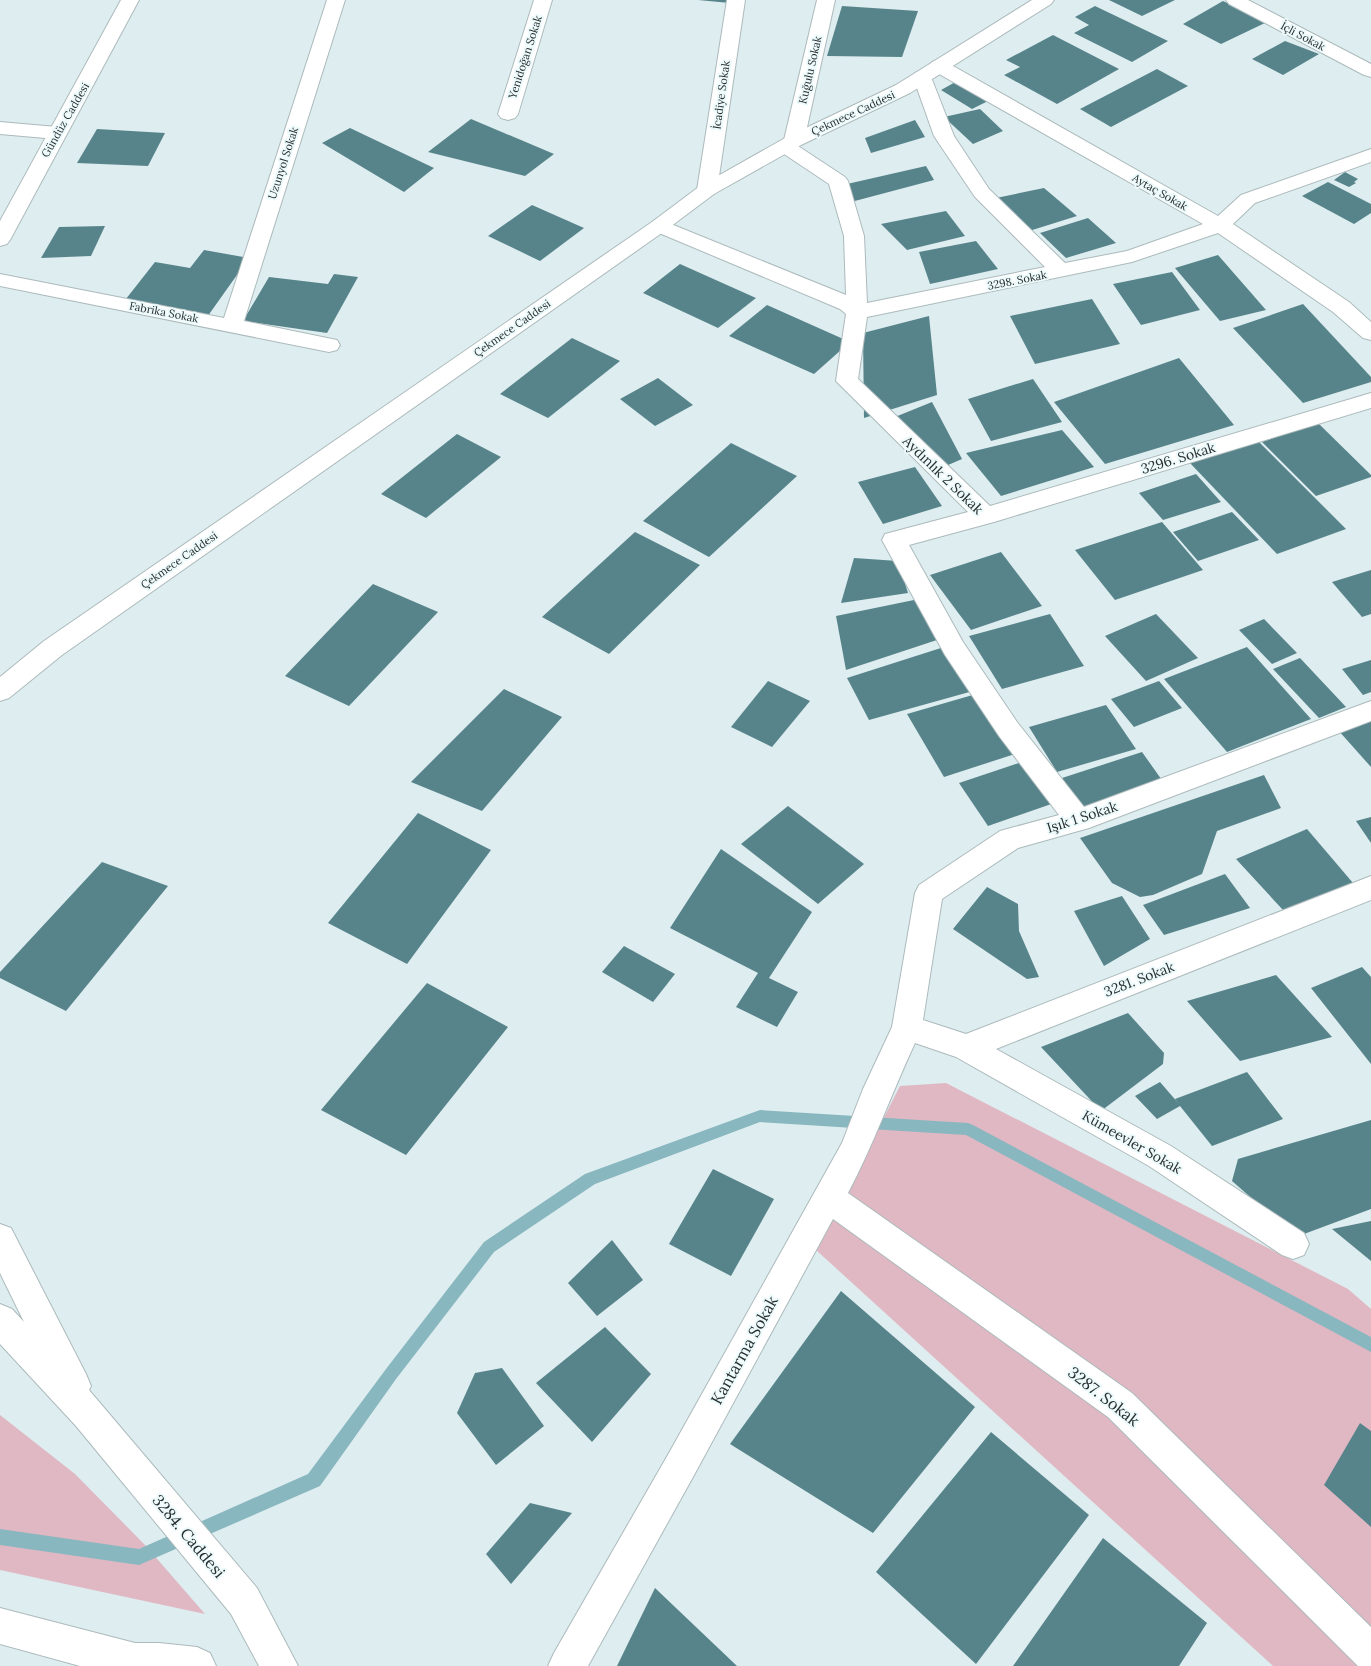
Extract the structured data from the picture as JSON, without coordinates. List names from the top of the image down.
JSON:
{
  "streets": {
    "street": [
      "İçli Sokak",
      "Yenidoğan Sokak",
      "Kuğulu Sokak",
      "İcadiye Sokak",
      "Çekmece Caddesi",
      "Gündüz Caddesi",
      "Uzunyol Sokak",
      "Aytaç Sokak",
      "3298. Sokak",
      "Fabrika Sokak",
      "3296. Sokak",
      "Aydınlık 2 Sokak",
      "Işık 1 Sokak",
      "3281. Sokak",
      "Kümeevler Sokak",
      "Kantarma Sokak",
      "3287. Sokak",
      "3284. Caddesi"
    ]
  },
  "crossings": [
    ["Kuğulu Sokak", "Çekmece Caddesi"],
    ["Kuğulu Sokak", "Aydınlık 2 Sokak"],
    ["İcadiye Sokak", "Çekmece Caddesi"],
    ["Çekmece Caddesi", "Aytaç Sokak"],
    ["Çekmece Caddesi", "Aydınlık 2 Sokak"],
    ["Uzunyol Sokak", "Fabrika Sokak"],
    ["Aytaç Sokak", "3298. Sokak"],
    ["3298. Sokak", "Aydınlık 2 Sokak"],
    ["3296. Sokak", "Aydınlık 2 Sokak"],
    ["Aydınlık 2 Sokak", "Işık 1 Sokak"],
    ["Işık 1 Sokak", "Kantarma Sokak"],
    ["3281. Sokak", "Kümeevler Sokak"],
    ["Kantarma Sokak", "3287. Sokak"]
  ]
}
